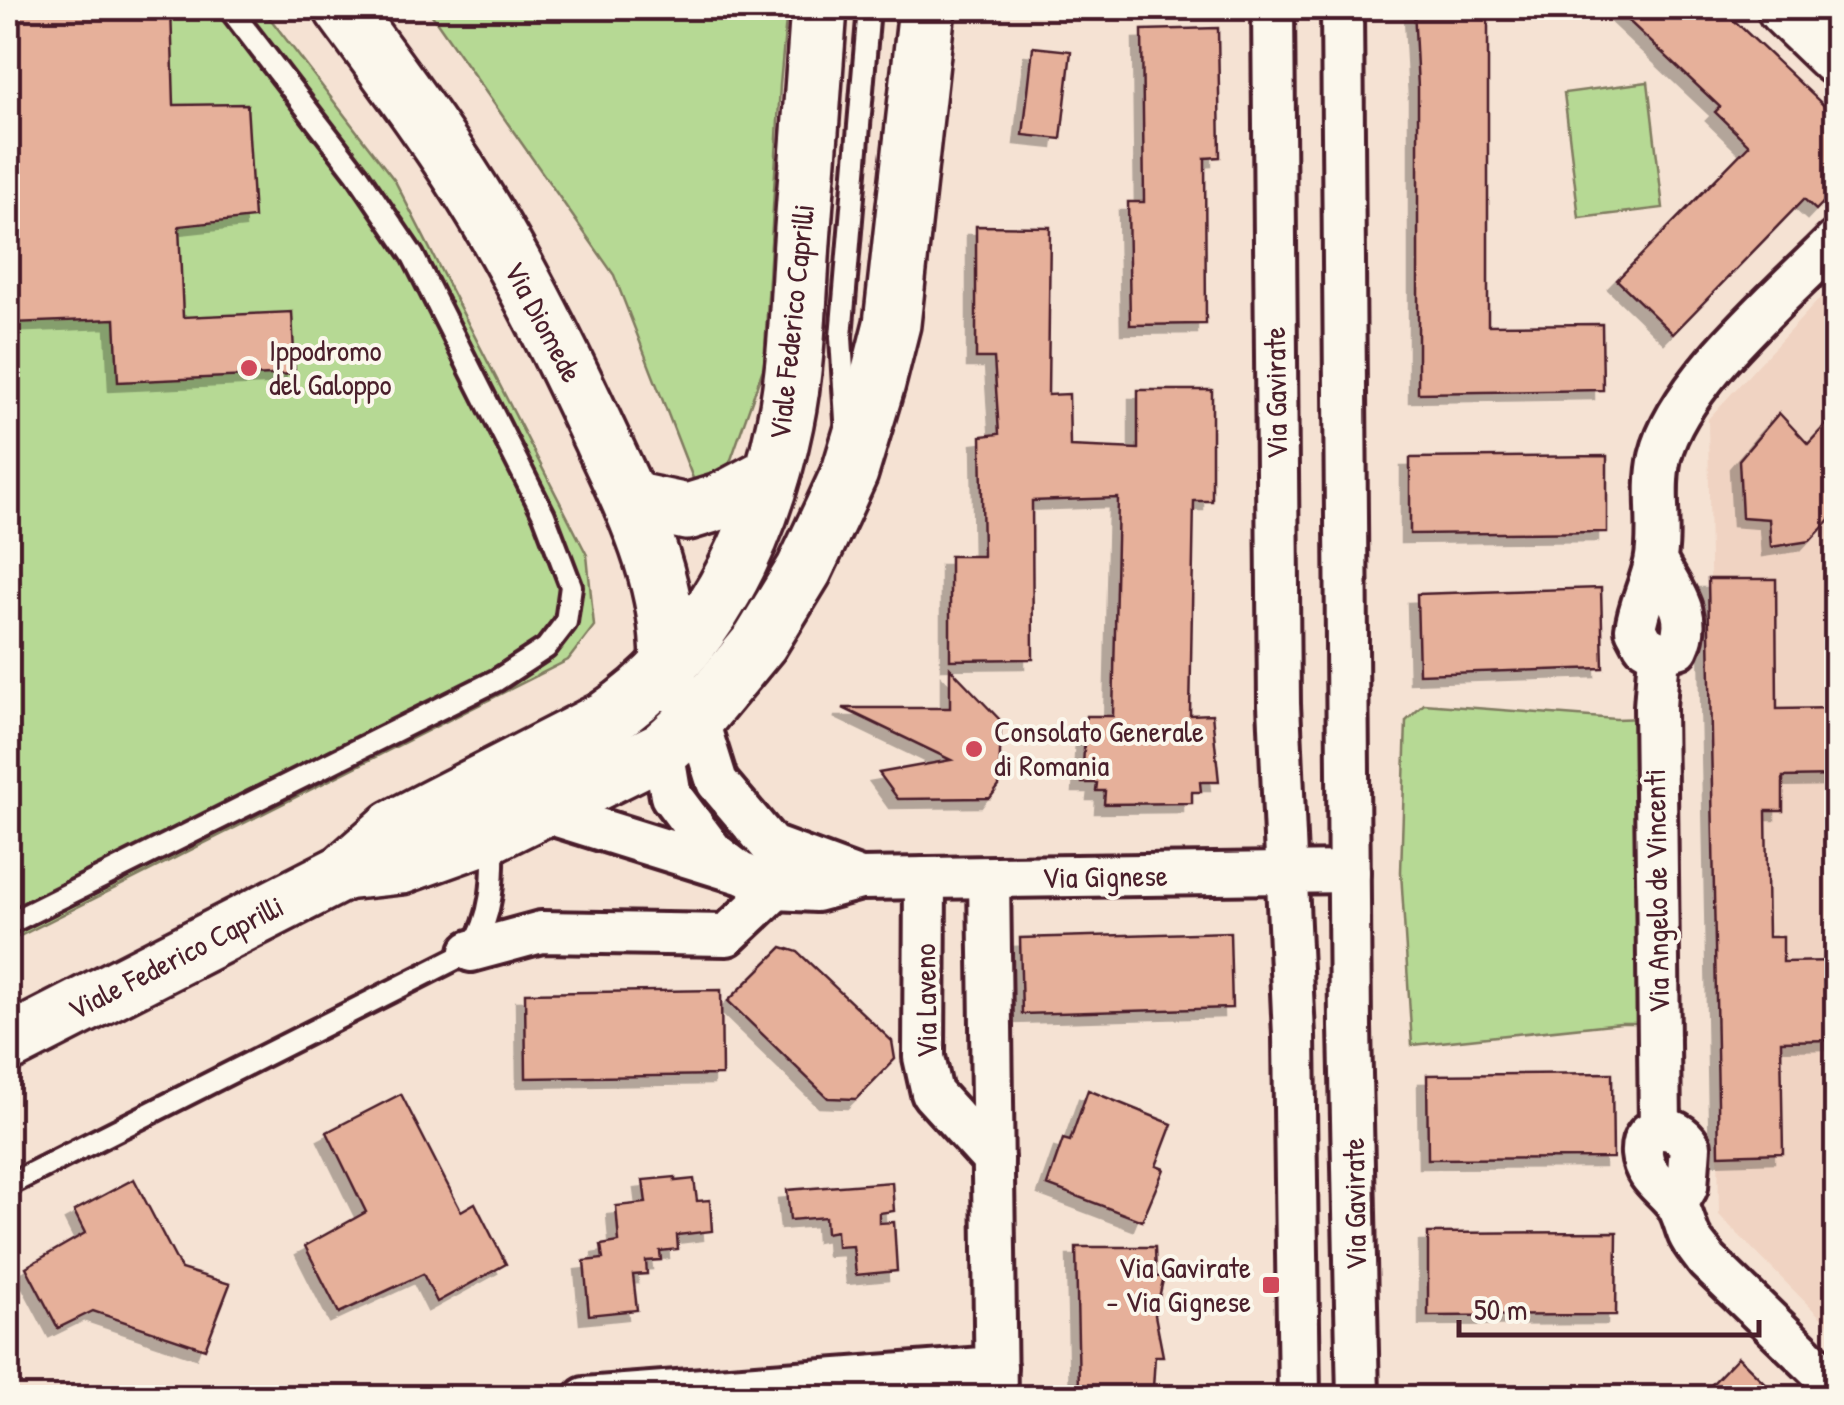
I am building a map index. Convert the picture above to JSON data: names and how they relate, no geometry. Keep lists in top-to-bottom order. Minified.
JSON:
{"streets":{"street":["Via Diomede","Viale Federico Caprilli","Via Gavirate","Via Gignese","Via Angelo de Vincenti","Via Laveno"]},"crossings":[["Via Diomede","Viale Federico Caprilli"],["Viale Federico Caprilli","Via Gignese"],["Via Gavirate","Via Gignese"],["Via Gignese","Via Laveno"]],"places":{"other":["Ippodromo del Galoppo","Consolato Generale di Romania"],"transit":["Via Gavirate - Via Gignese"]},"scale_bar":"50 m"}
